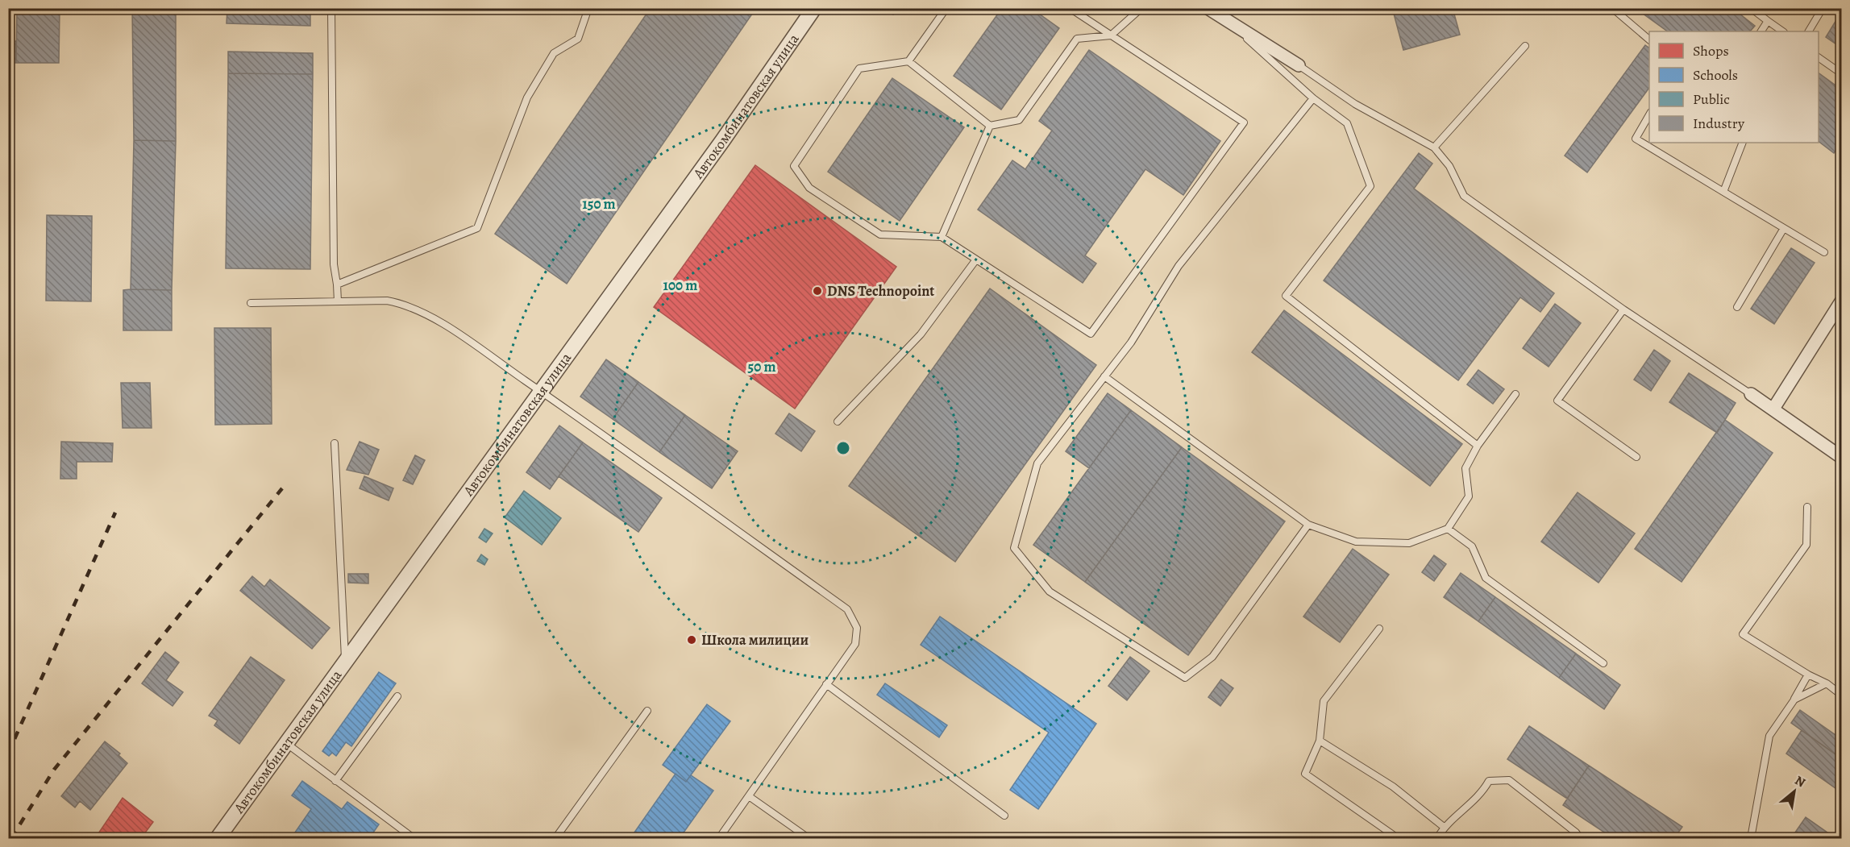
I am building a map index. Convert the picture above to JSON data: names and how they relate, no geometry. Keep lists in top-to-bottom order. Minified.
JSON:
{"streets":{"street":["Автокомбинатовская улица"]},"places":["DNS Technopoint","Школа милиции"],"legend":["Shops","Schools","Public","Industry"],"north":"top right","rings":["150 m","100 m","50 m"]}
